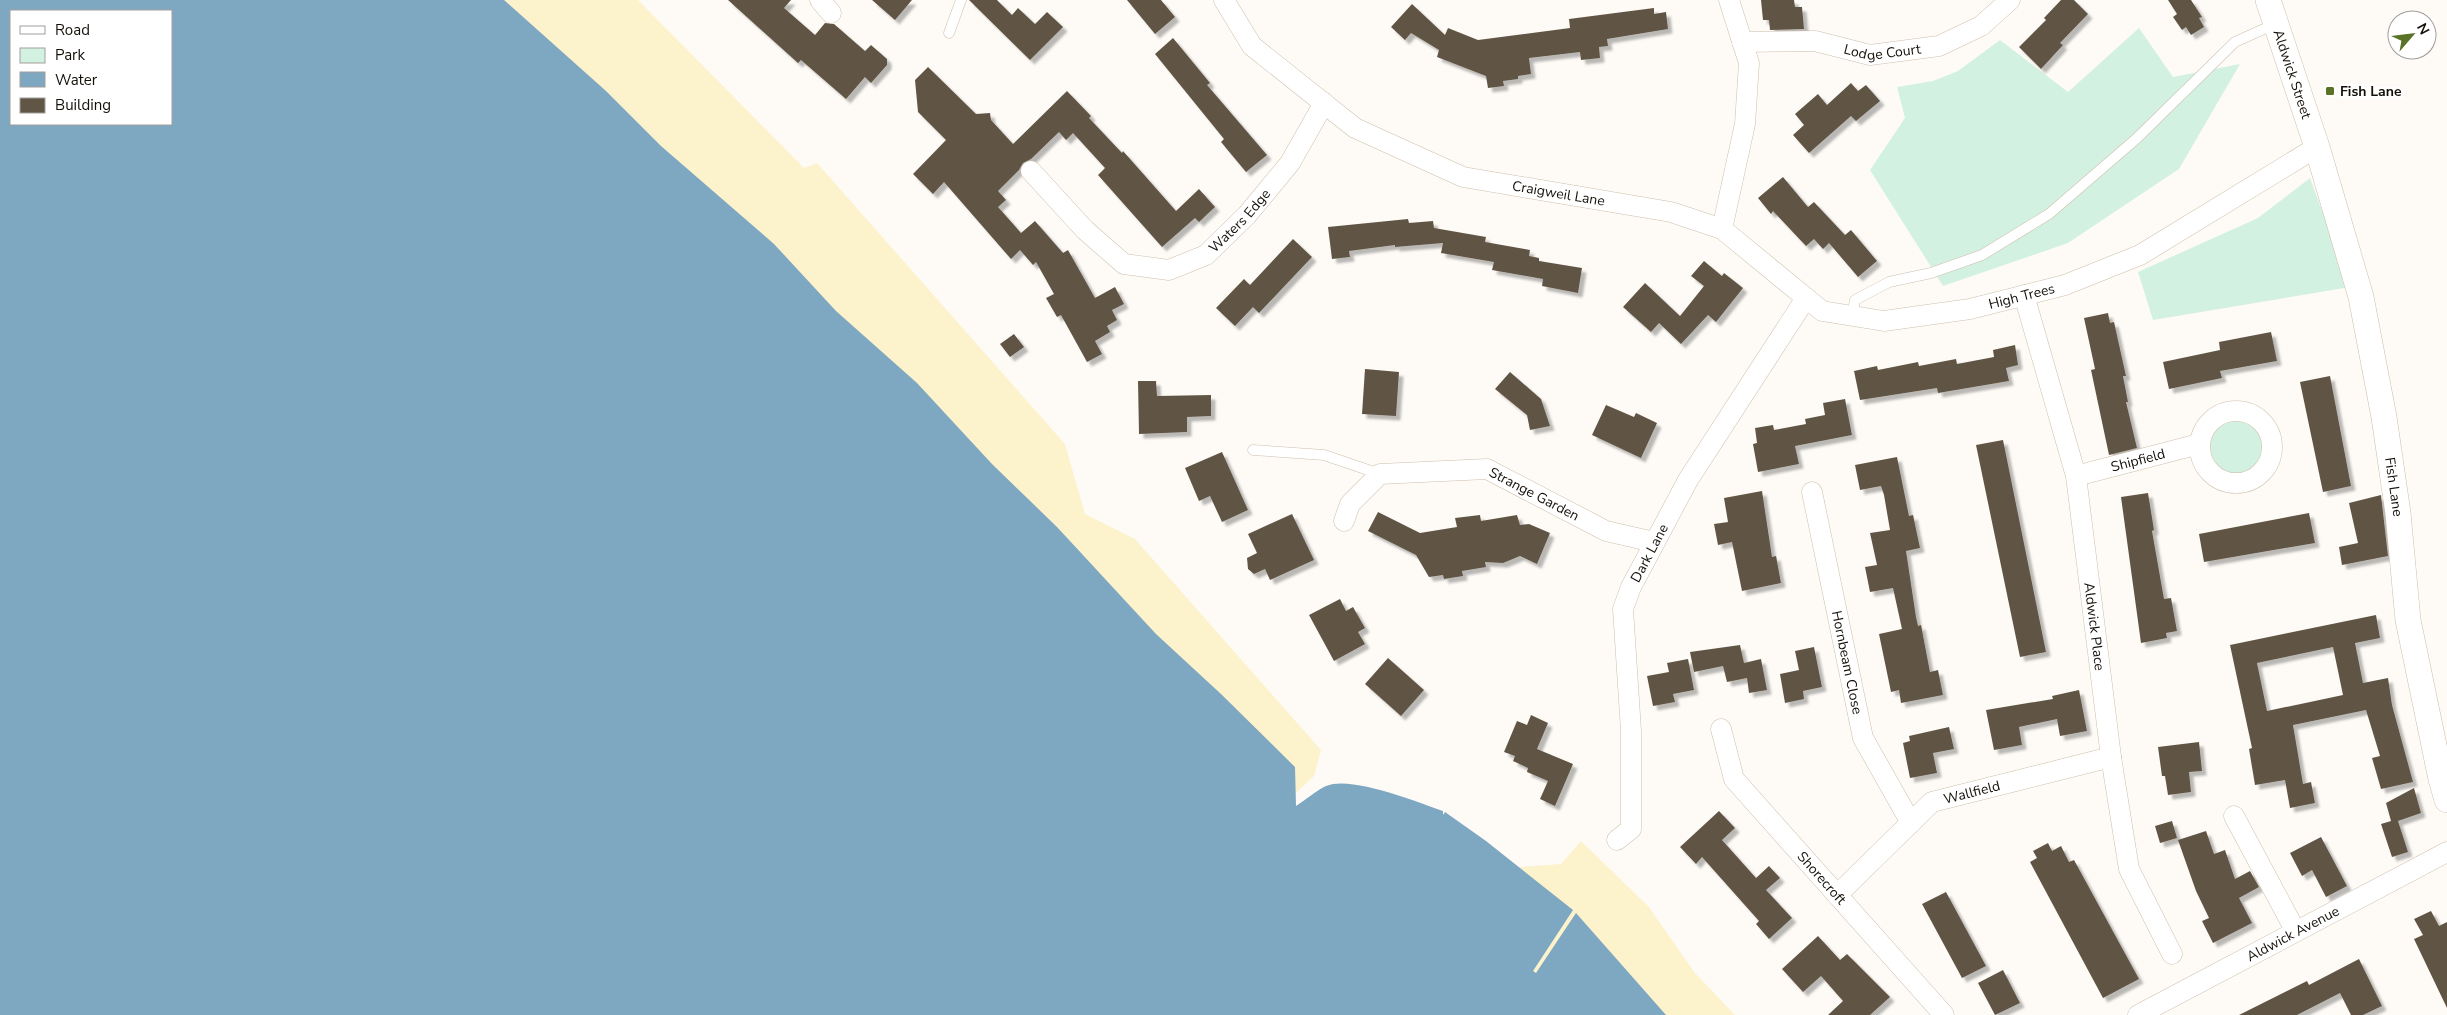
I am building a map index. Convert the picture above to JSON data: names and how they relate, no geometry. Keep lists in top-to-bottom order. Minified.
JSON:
{"streets":{"street":["Lodge Court","Aldwick Street","Craigweil Lane","Waters Edge","High Trees","Shipfield","Fish Lane","Strange Garden","Dark Lane","Aldwick Place","Hornbeam Close","Wallfield","Shorecroft","Aldwick Avenue"]},"crossings":[["Aldwick Street","High Trees"],["Aldwick Street","Fish Lane"],["Craigweil Lane","Waters Edge"],["Craigweil Lane","High Trees"],["High Trees","Fish Lane"],["High Trees","Dark Lane"],["High Trees","Aldwick Place"],["Shipfield","Aldwick Place"],["Strange Garden","Dark Lane"],["Aldwick Place","Wallfield"],["Hornbeam Close","Wallfield"],["Wallfield","Shorecroft"]],"places":{"transit":["Fish Lane"]},"legend":["Road","Park","Water","Building"],"north":"top right"}
